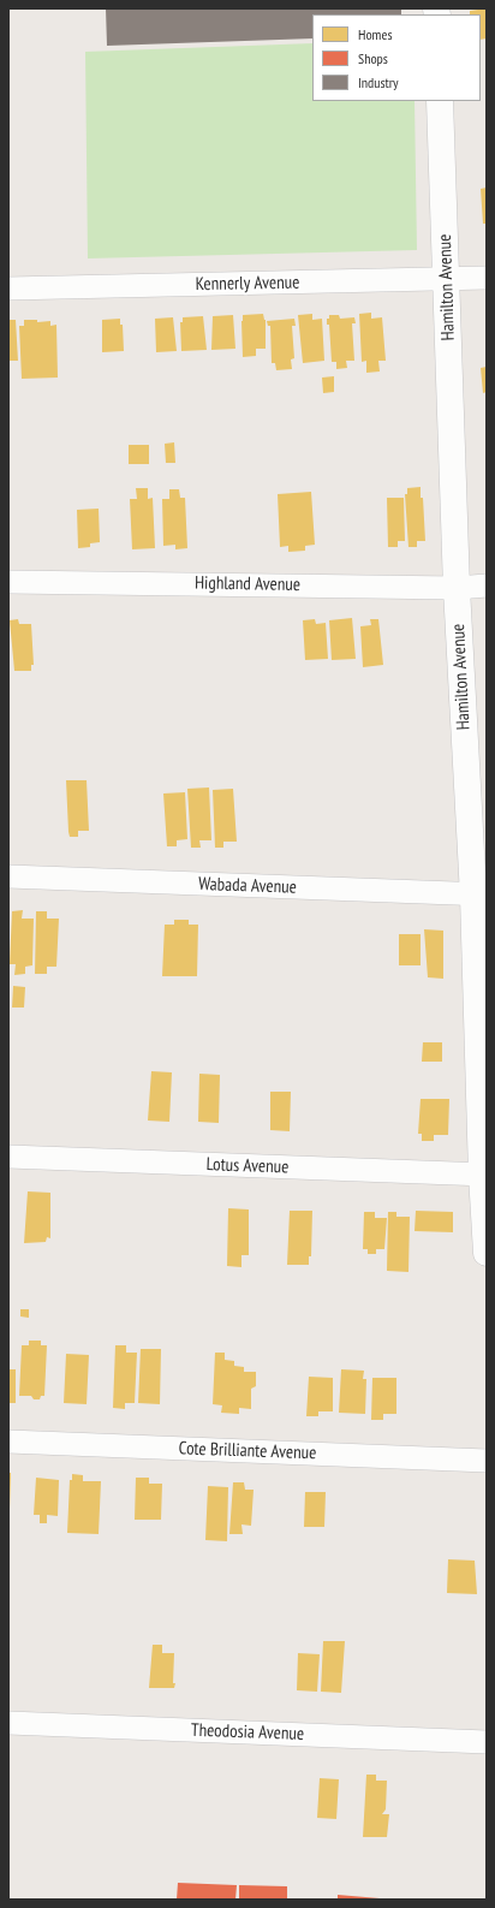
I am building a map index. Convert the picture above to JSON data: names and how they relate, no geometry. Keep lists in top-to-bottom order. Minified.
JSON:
{"streets":{"street":["Kennerly Avenue","Hamilton Avenue","Highland Avenue","Wabada Avenue","Lotus Avenue","Cote Brilliante Avenue","Theodosia Avenue"]},"crossings":[["Kennerly Avenue","Hamilton Avenue"],["Hamilton Avenue","Highland Avenue"],["Hamilton Avenue","Wabada Avenue"],["Hamilton Avenue","Lotus Avenue"]],"legend":["Homes","Shops","Industry"]}
